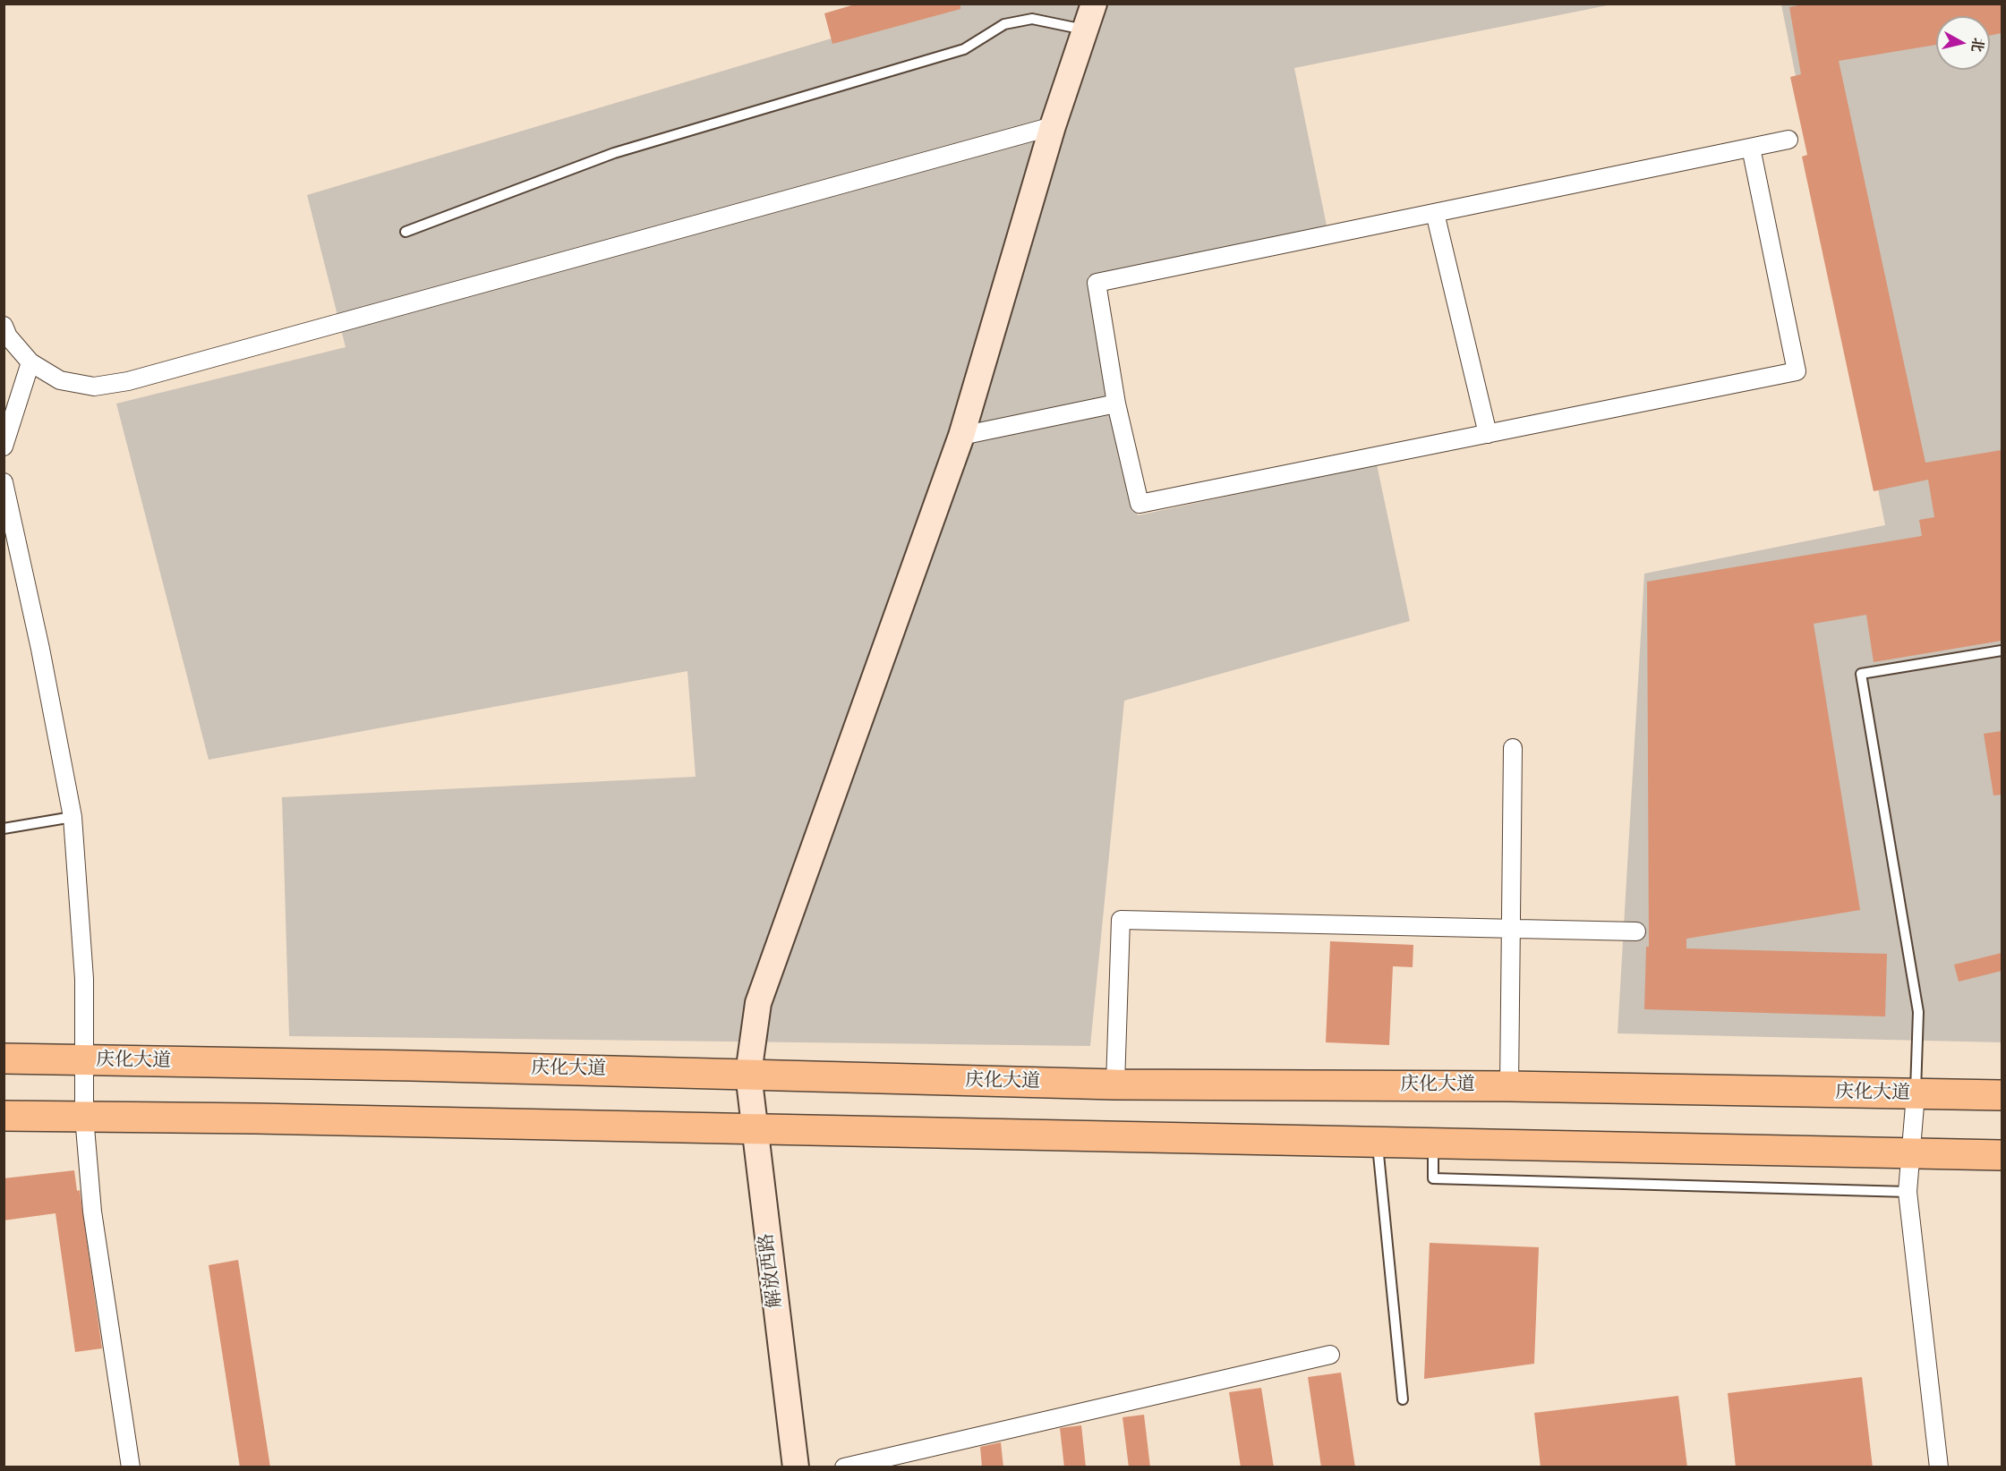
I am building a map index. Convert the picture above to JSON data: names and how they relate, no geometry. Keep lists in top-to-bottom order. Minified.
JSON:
{"streets":{"highway":["庆化大道"],"street":["解放西路"]},"crossings":[["庆化大道","解放西路"]],"north":"right"}
